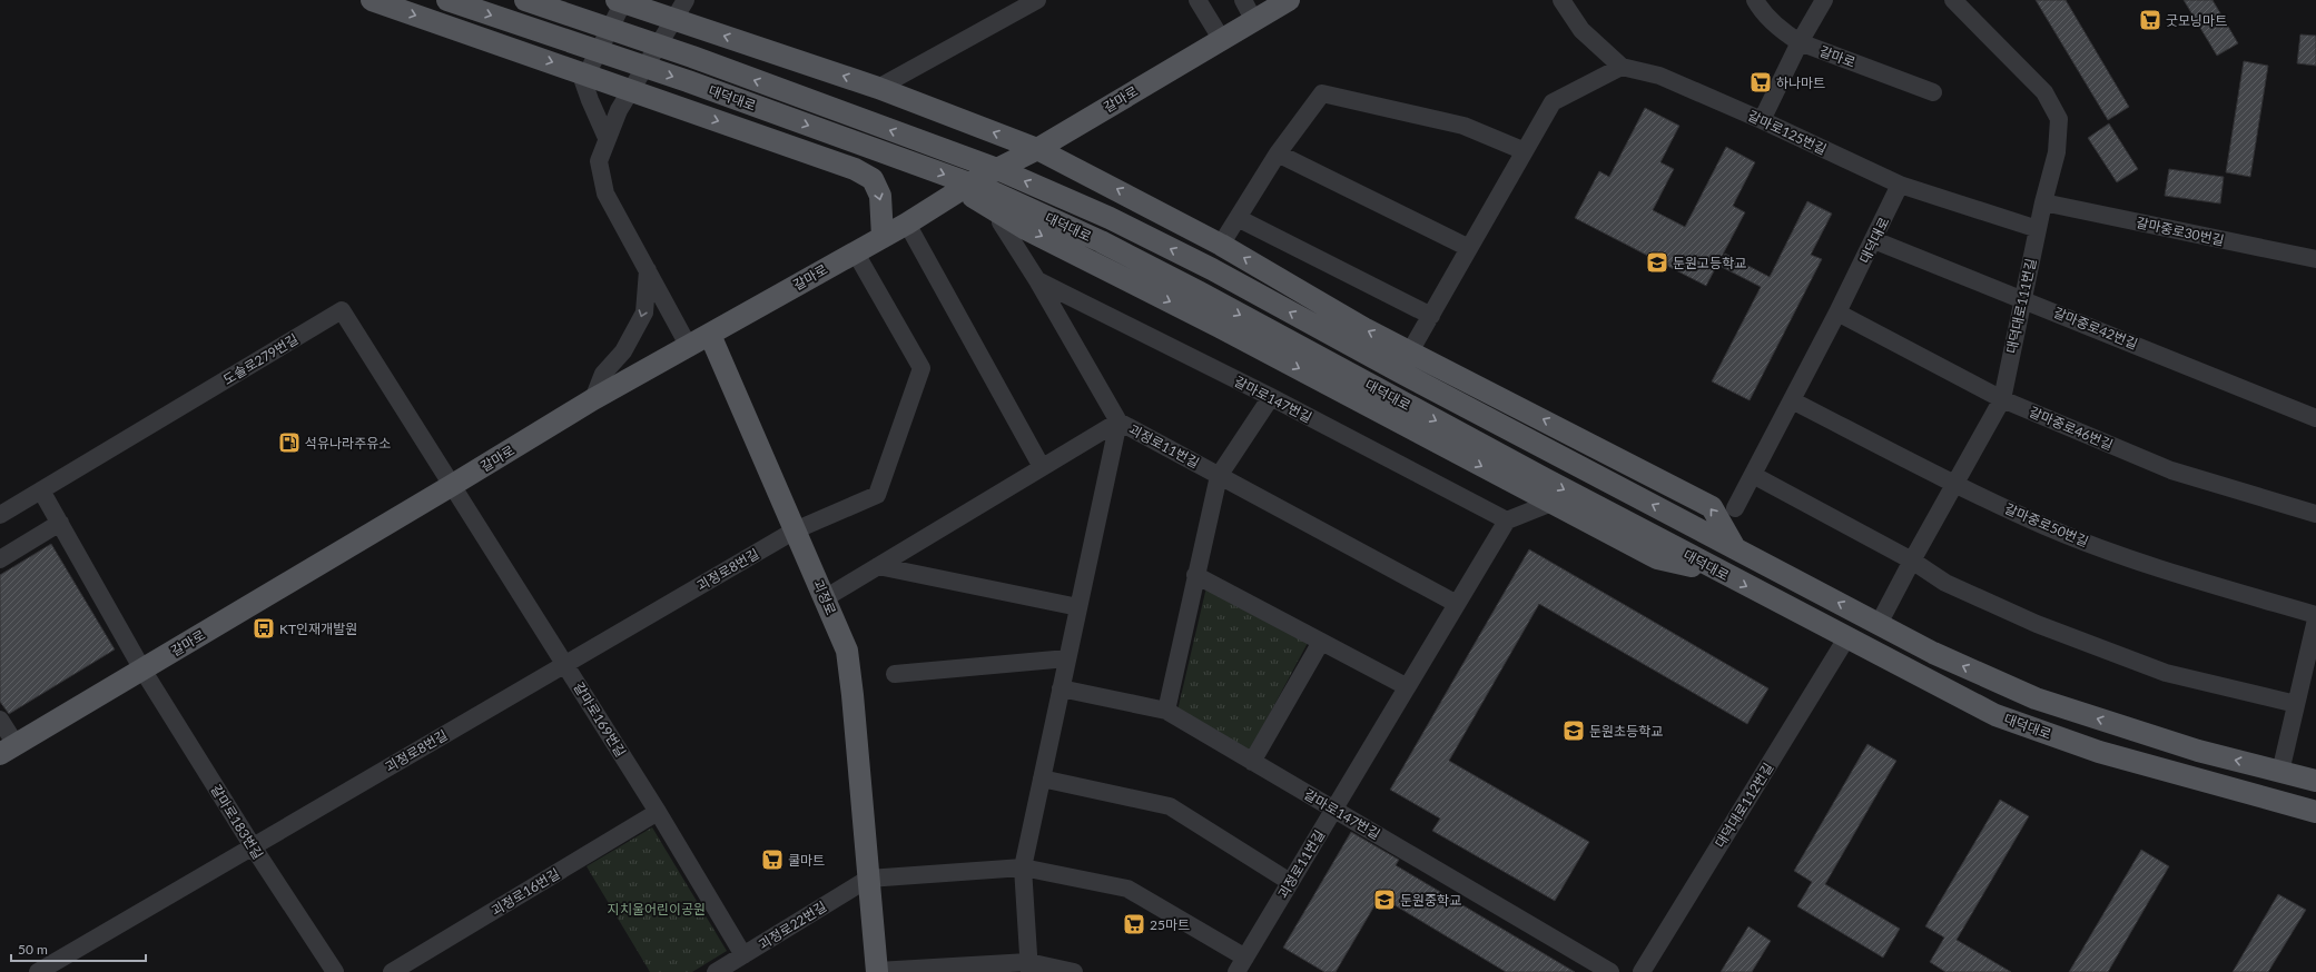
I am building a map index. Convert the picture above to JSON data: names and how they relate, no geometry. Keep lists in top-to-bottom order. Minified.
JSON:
{"streets":{"main road":["갈마로","대덕대로","괴정로"],"street":["갈마로125번길","갈마중로30번길","대덕대로111번길","갈마중로42번길","도솔로279번길","갈마로147번길","갈마중로46번길","괴정로11번길","갈마중로50번길","괴정로8번길","갈마로169번길","대덕대로112번길","갈마로183번길","괴정로16번길","괴정로22번길"]},"crossings":[["갈마로","도솔로279번길"],["갈마로","괴정로"],["갈마로","갈마로169번길"],["갈마로","갈마로183번길"],["대덕대로","갈마로125번길"],["대덕대로","대덕대로111번길"],["대덕대로","갈마중로42번길"],["대덕대로","갈마중로46번길"],["대덕대로","갈마중로50번길"],["대덕대로","대덕대로112번길"],["갈마로125번길","대덕대로111번길"],["갈마중로30번길","대덕대로111번길"],["대덕대로111번길","갈마중로42번길"],["대덕대로111번길","갈마중로46번길"],["대덕대로111번길","갈마중로50번길"],["도솔로279번길","갈마로169번길"],["갈마로147번길","괴정로11번길"],["괴정로11번길","괴정로"],["괴정로8번길","괴정로"],["괴정로8번길","갈마로169번길"],["괴정로8번길","갈마로183번길"],["괴정로","괴정로22번길"],["갈마로169번길","괴정로16번길"],["갈마로169번길","괴정로22번길"]],"parks":["지치울어린이공원"],"places":{"supermarket":["굿모닝마트","하나마트","쿨마트","25마트"],"school or university":["둔원고등학교","둔원초등학교","둔원중학교"],"fuel station":["석유나라주유소"],"bus stop":["KT인재개발원"]},"scale_bar":"50 m"}
